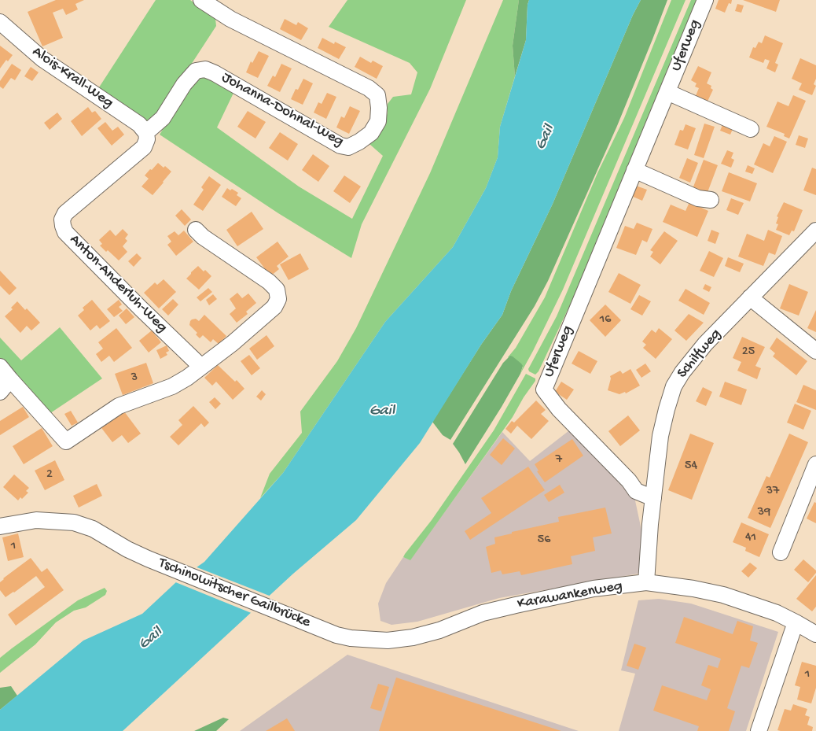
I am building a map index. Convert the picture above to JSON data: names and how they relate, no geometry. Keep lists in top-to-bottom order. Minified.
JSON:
{"streets":{"street":["Uferweg","Alois-Krall-Weg","Johanna-Dohnal-Weg","Anton-Anderluh-Weg","Schilfweg","Tschinowitscher Gailbrücke","Karawankenweg"]},"crossings":[["Uferweg","Schilfweg"],["Alois-Krall-Weg","Johanna-Dohnal-Weg"],["Alois-Krall-Weg","Anton-Anderluh-Weg"],["Johanna-Dohnal-Weg","Anton-Anderluh-Weg"],["Schilfweg","Karawankenweg"],["Tschinowitscher Gailbrücke","Karawankenweg"]],"water":["Gail"],"house_numbers":["16","25","3","7","54","2","37","39","41","56","1","1"]}
